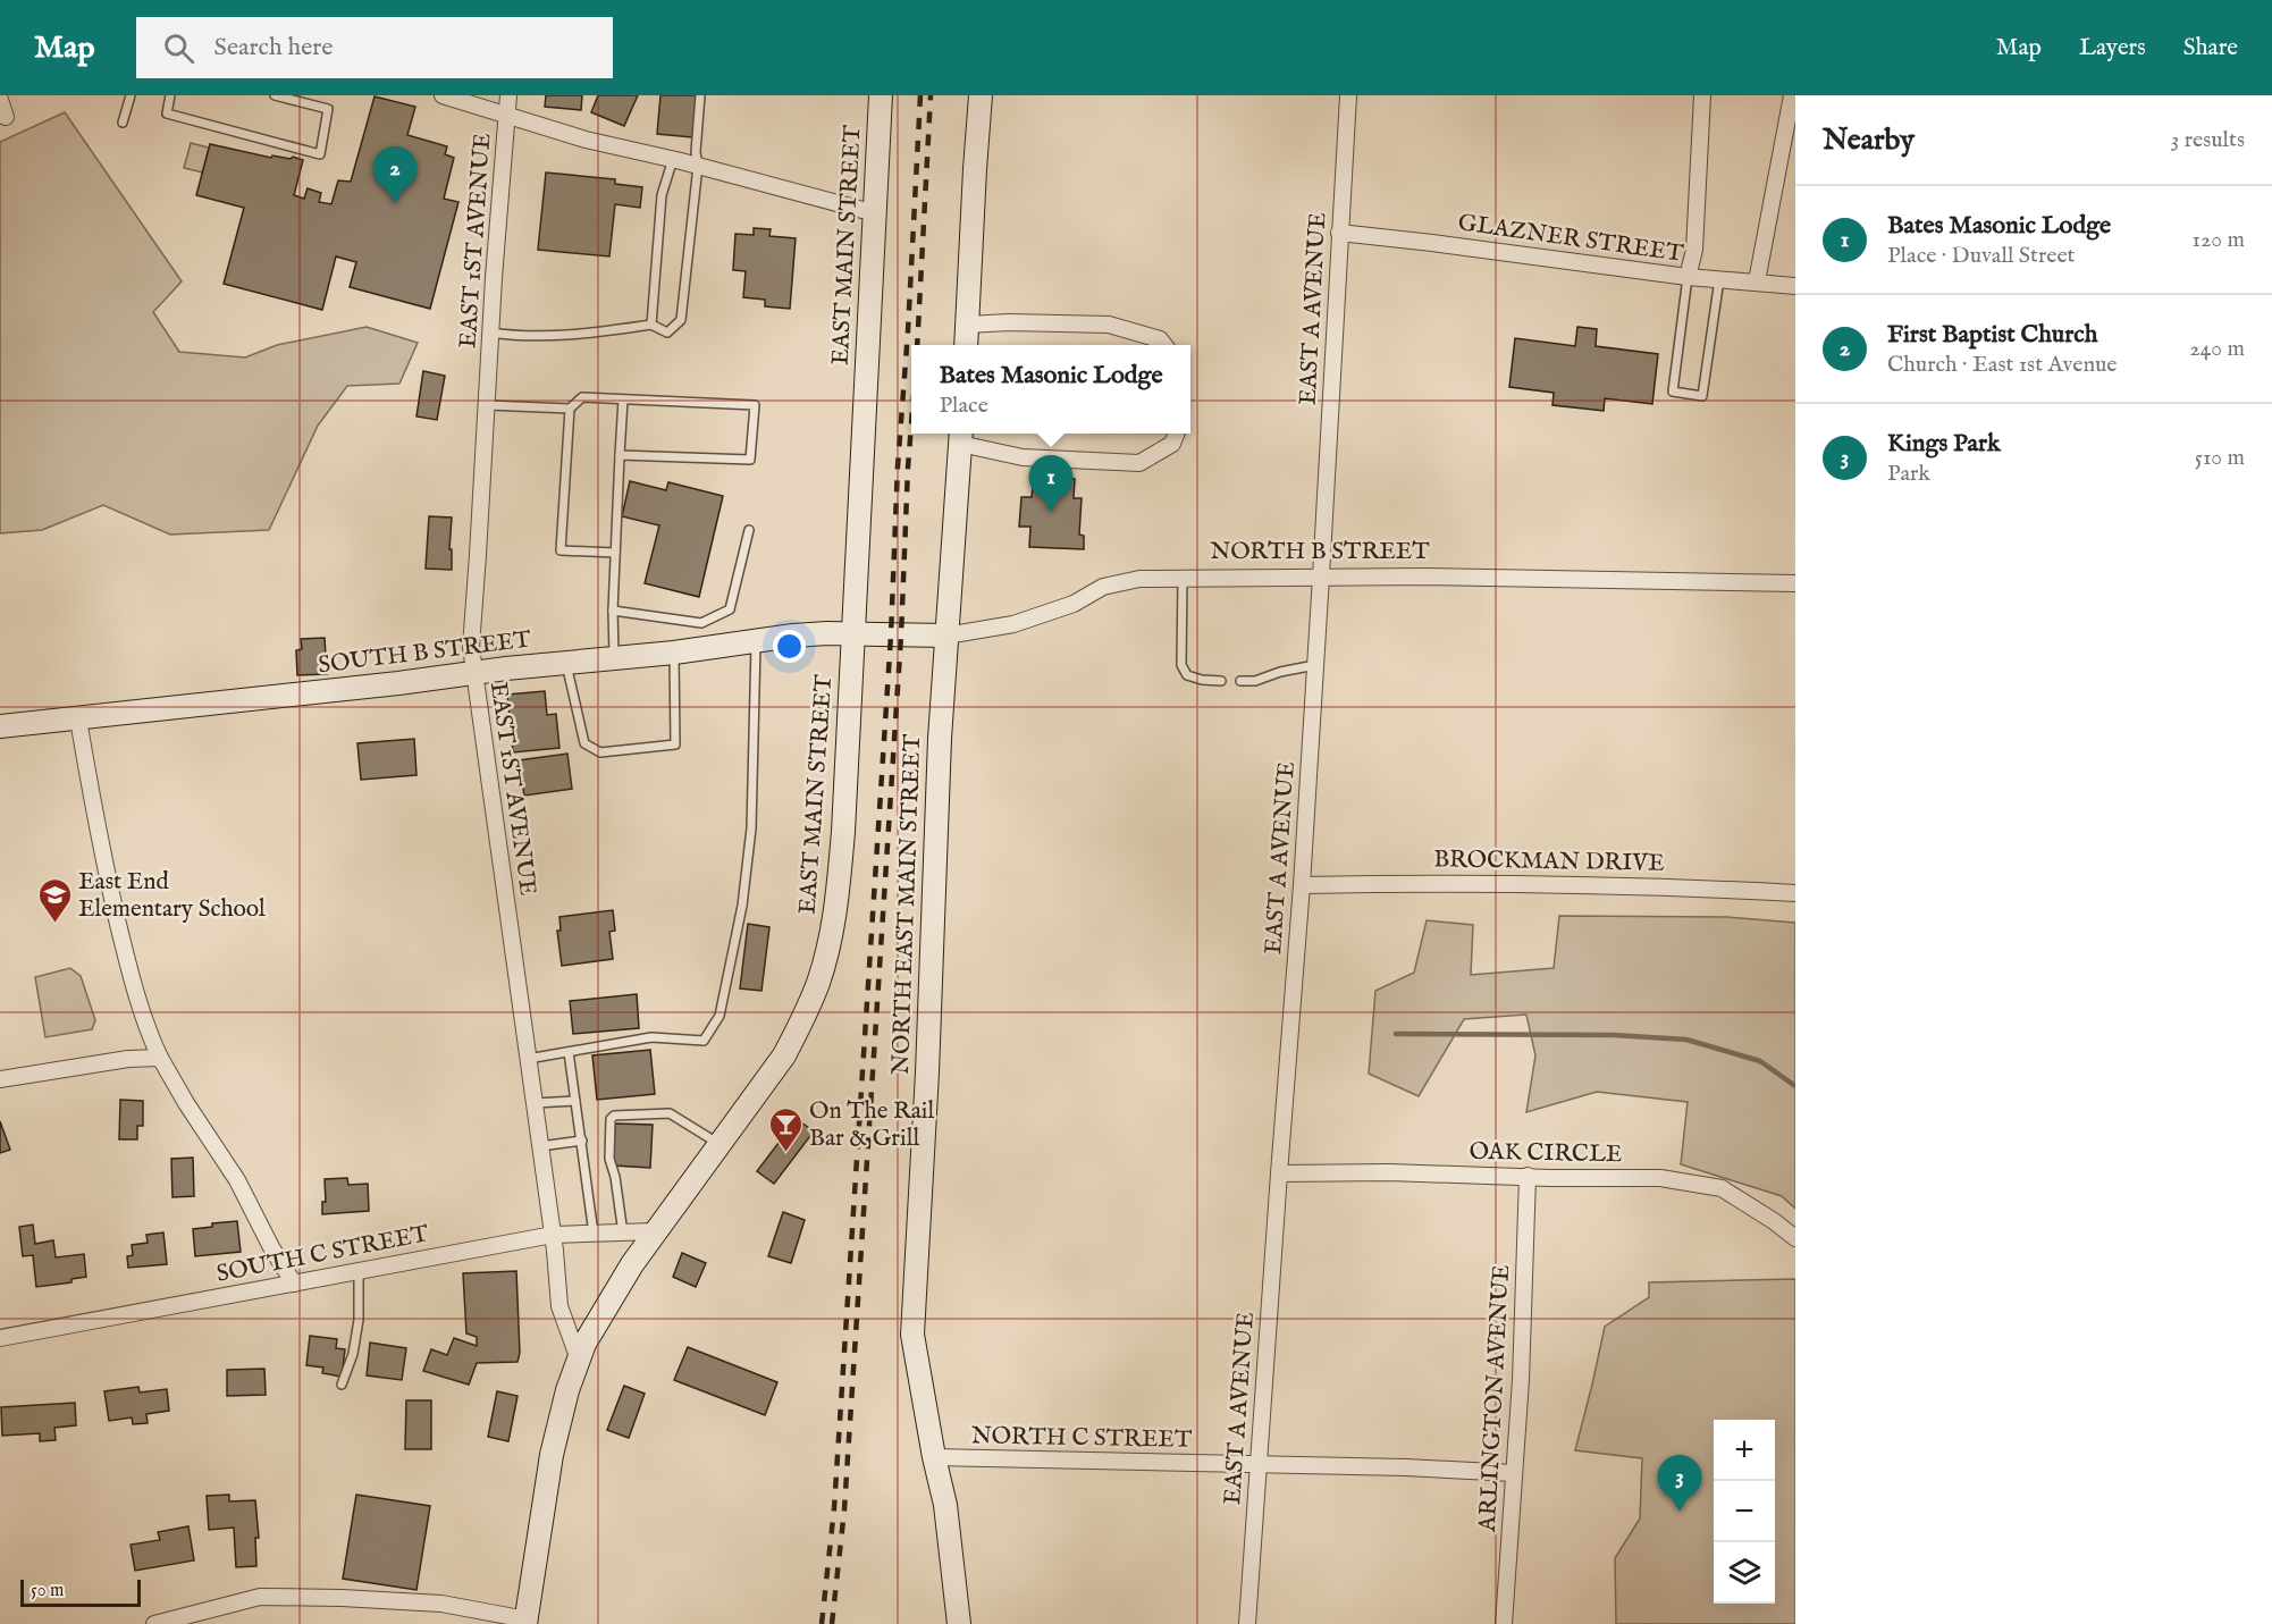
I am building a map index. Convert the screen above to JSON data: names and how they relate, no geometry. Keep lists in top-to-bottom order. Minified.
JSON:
{"streets":{"street":["GLAZNER STREET","EAST 1ST AVENUE","EAST MAIN STREET","EAST A AVENUE","NORTH B STREET","SOUTH B STREET","BROCKMAN DRIVE","NORTH EAST MAIN STREET","OAK CIRCLE","SOUTH C STREET","ARLINGTON AVENUE","NORTH C STREET"]},"crossings":[["GLAZNER STREET","EAST A AVENUE"],["EAST 1ST AVENUE","EAST MAIN STREET"],["EAST 1ST AVENUE","SOUTH B STREET"],["EAST 1ST AVENUE","SOUTH C STREET"],["EAST MAIN STREET","NORTH B STREET"],["EAST MAIN STREET","SOUTH B STREET"],["EAST MAIN STREET","SOUTH C STREET"],["EAST A AVENUE","NORTH B STREET"],["EAST A AVENUE","BROCKMAN DRIVE"],["EAST A AVENUE","OAK CIRCLE"],["EAST A AVENUE","NORTH C STREET"],["NORTH B STREET","SOUTH B STREET"],["NORTH B STREET","NORTH EAST MAIN STREET"],["NORTH EAST MAIN STREET","NORTH C STREET"],["OAK CIRCLE","ARLINGTON AVENUE"],["ARLINGTON AVENUE","NORTH C STREET"]],"places":{"school or university":["East End Elementary School"],"bar":["On The Rail Bar & Grill"]},"scale_bar":"50 m","page":{"header":"Map","search":"Search here","nav":["Map","Layers","Share"],"heading":["Nearby","3 results"],"pins":["2","1","3"],"list":[{"mark":"1","name":"Bates Masonic Lodge","note":"Place · Duvall Street","value":"120 m"},{"mark":"2","name":"First Baptist Church","note":"Church · East 1st Avenue","value":"240 m"},{"mark":"3","name":"Kings Park","note":"Park","value":"510 m"}],"popup":["Bates Masonic Lodge","Place"],"map_buttons":["+","−"],"scale":"50 m"}}
